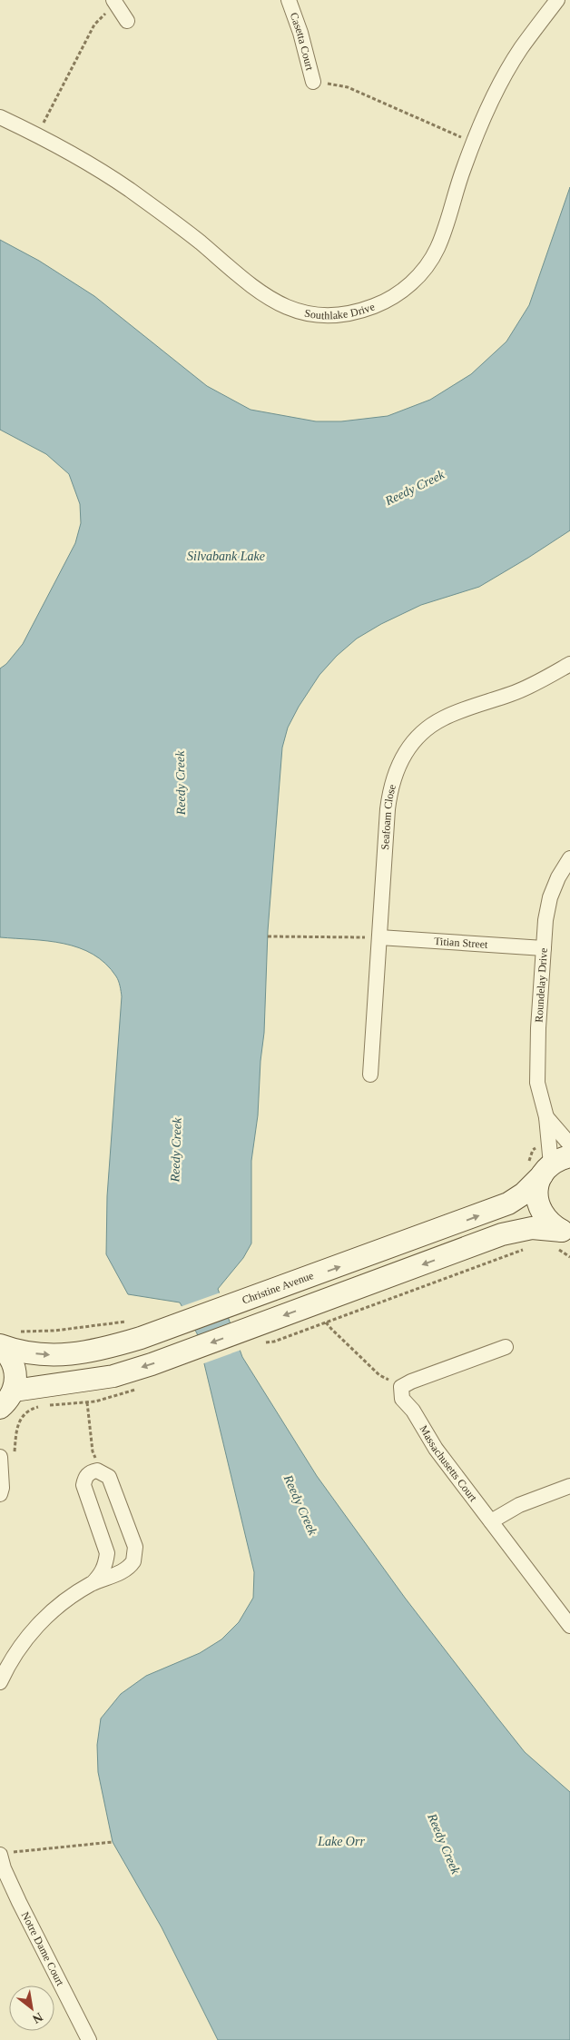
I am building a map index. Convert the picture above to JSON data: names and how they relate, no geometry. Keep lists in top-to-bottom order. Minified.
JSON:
{"streets":{"main road":["Christine Avenue"],"street":["Casetta Court","Southlake Drive","Seafoam Close","Titian Street","Roundelay Drive","Massachusetts Court","Notre Dame Court"]},"crossings":[["Seafoam Close","Titian Street"],["Titian Street","Roundelay Drive"],["Roundelay Drive","Christine Avenue"]],"water":["Reedy Creek","Silvabank Lake","Lake Orr"],"north":"bottom right"}
